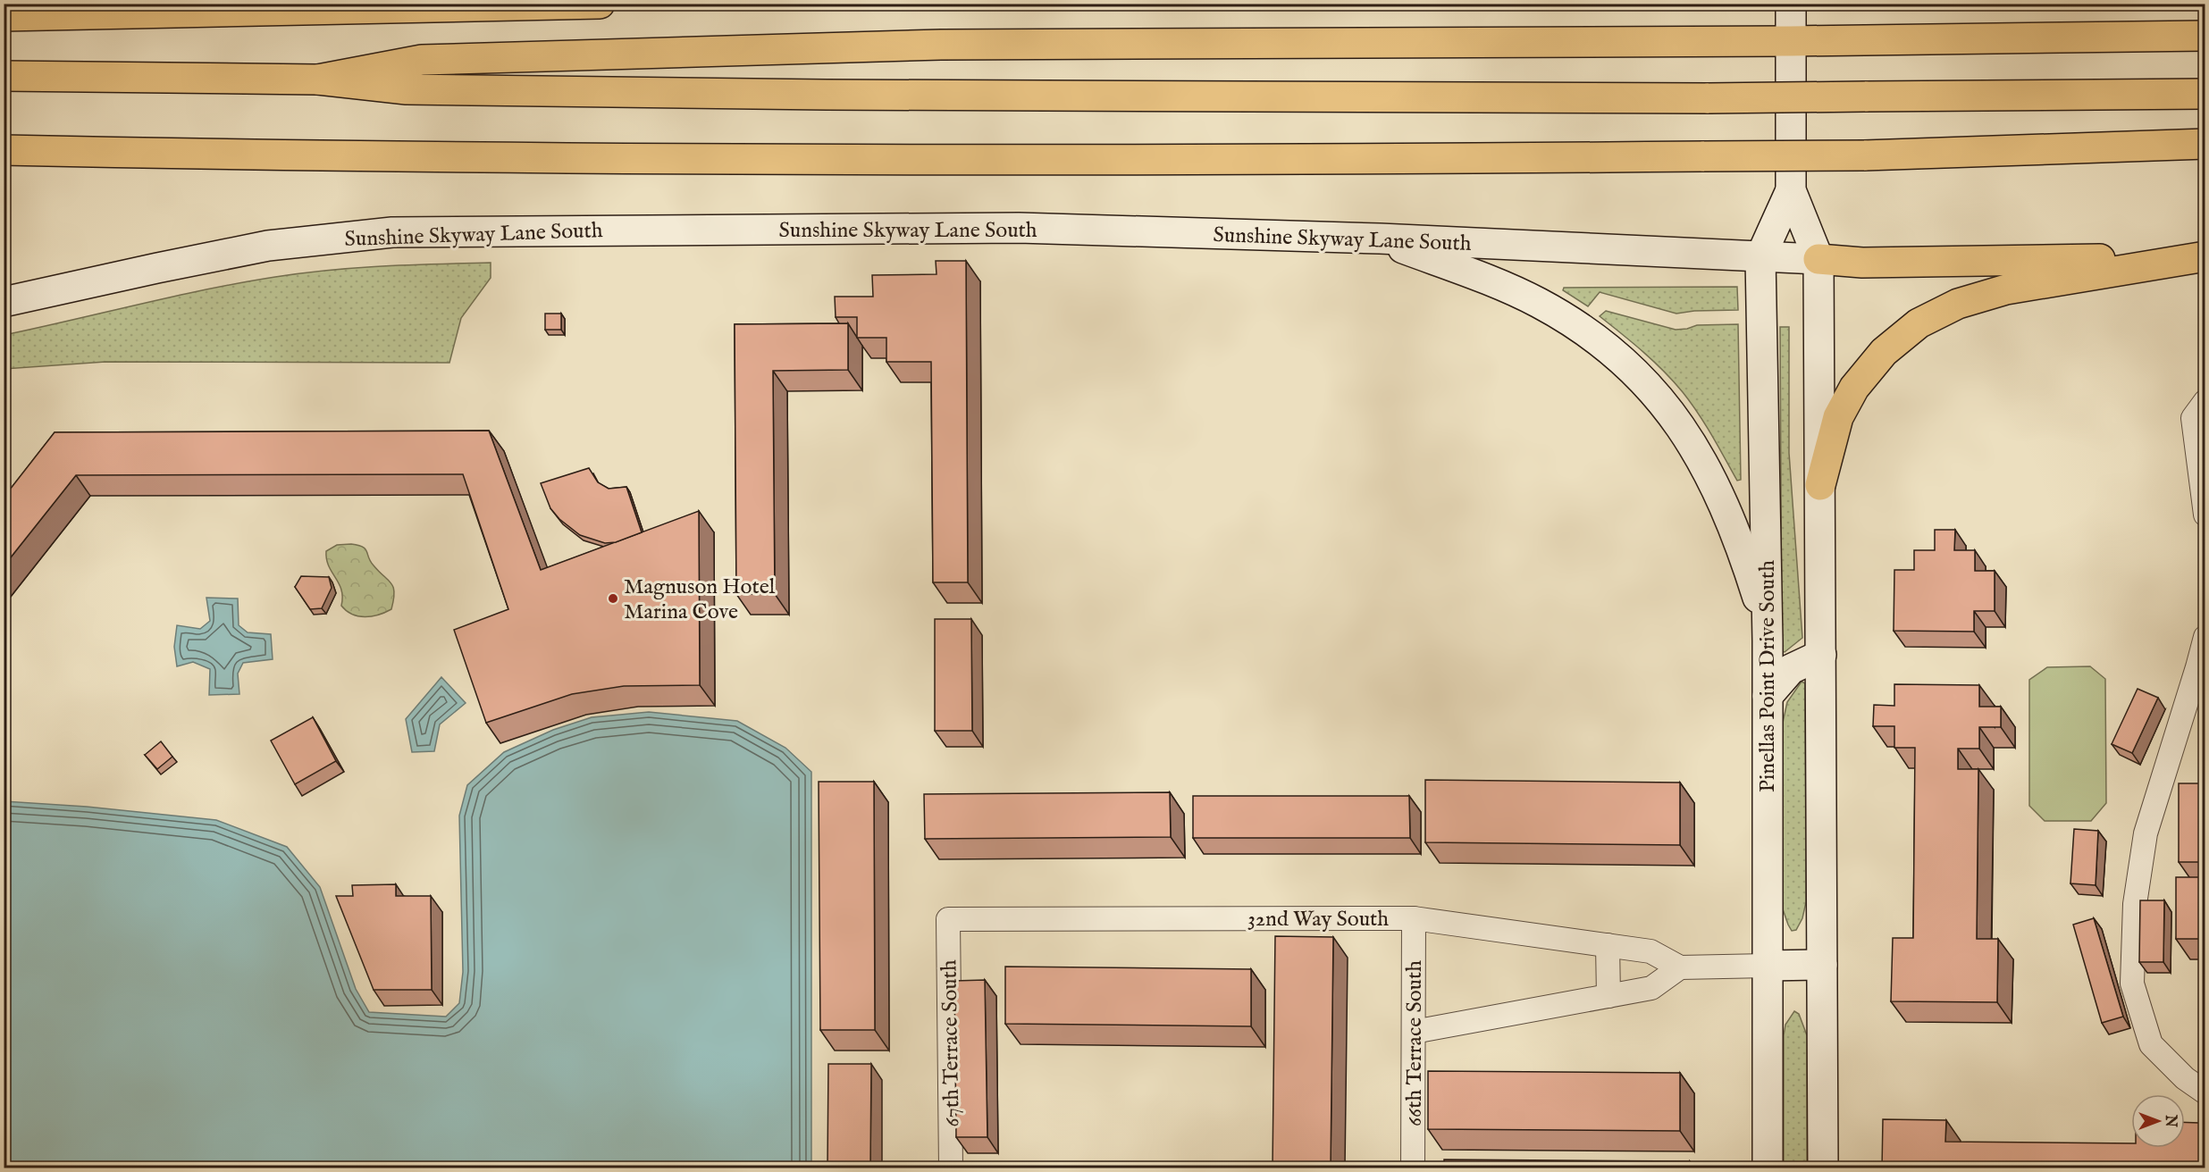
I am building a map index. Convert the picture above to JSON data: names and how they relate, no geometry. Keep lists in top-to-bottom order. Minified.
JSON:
{"streets":{"street":["Sunshine Skyway Lane South","Pinellas Point Drive South","32nd Way South","67th Terrace South","66th Terrace South"]},"crossings":[["Sunshine Skyway Lane South","Pinellas Point Drive South"],["Pinellas Point Drive South","32nd Way South"],["32nd Way South","67th Terrace South"],["32nd Way South","66th Terrace South"]],"places":["Magnuson Hotel Marina Cove"],"north":"right"}
